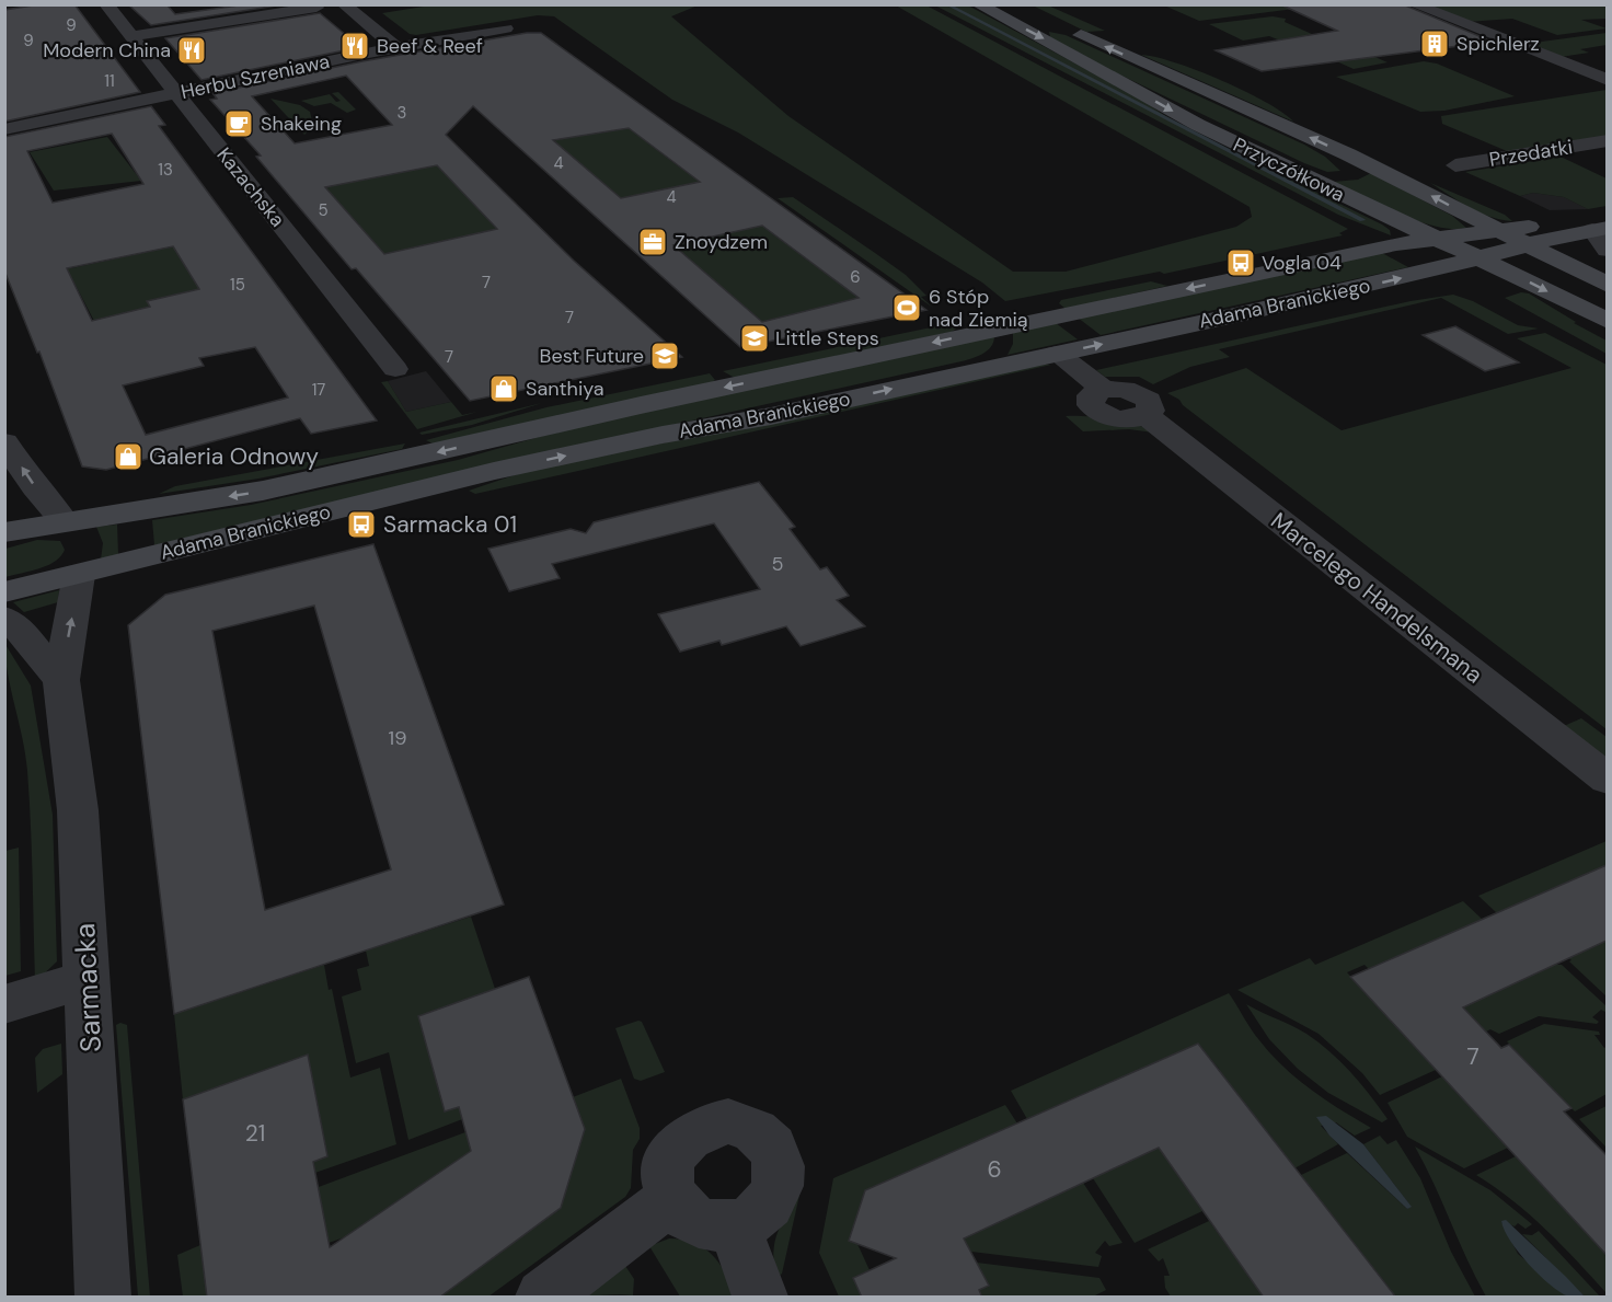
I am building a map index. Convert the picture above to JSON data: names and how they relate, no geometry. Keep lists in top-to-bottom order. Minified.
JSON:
{"streets":{"main road":["Przyczółkowa","Adama Branickiego","Sarmacka"],"street":["Herbu Szreniawa","Przedatki","Kazachska","Marcelego Handelsmana"]},"crossings":[["Herbu Szreniawa","Kazachska"],["Przyczółkowa","Adama Branickiego"],["Adama Branickiego","Marcelego Handelsmana"],["Adama Branickiego","Sarmacka"]],"places":{"building":["Spichlerz"],"restaurant":["Beef & Reef","Modern China"],"cafe":["Shakeing"],"office":["Znoydzem"],"bus stop":["Vogla 04","Sarmacka 01"],"sports":["6 Stóp nad Ziemią"],"school or university":["Little Steps","Best Future"],"shop":["Santhiya","Galeria Odnowy"]},"house_numbers":["9","9","11","3","4","13","4","5","6","7","15","7","7","17","5","19","7","21","6"]}
